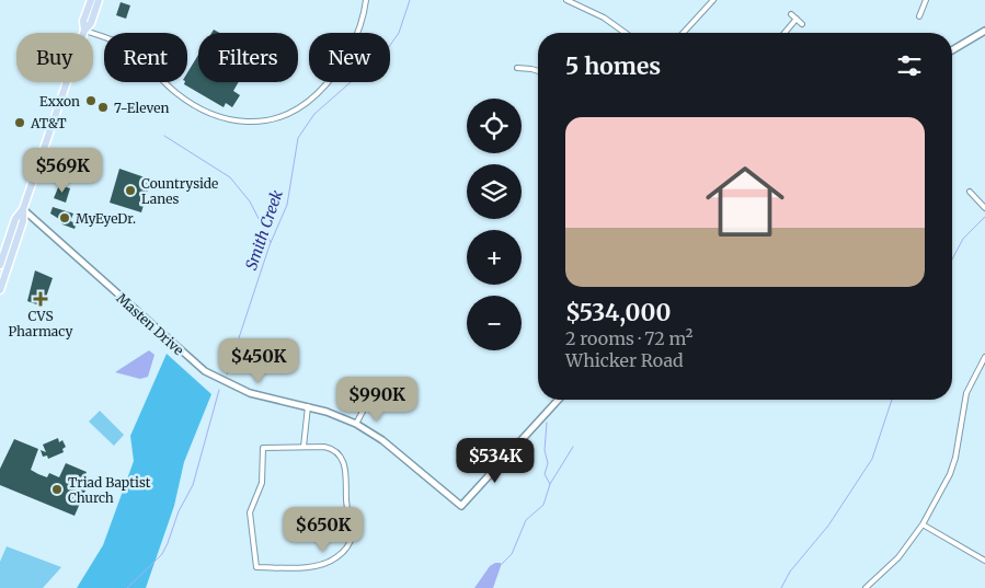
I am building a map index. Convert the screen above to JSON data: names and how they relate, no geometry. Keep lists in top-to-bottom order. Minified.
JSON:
{"streets":{"street":["Masten Drive"]},"water":["Smith Creek"],"places":{"other":["Exxon","7-Eleven","AT&T","Countryside Lanes","MyEyeDr.","Triad Baptist Church"],"health":["CVS Pharmacy"]},"page":{"chip":["Buy","Rent","Filters","New"],"heading":"5 homes","map_buttons":["+","−"],"list":[{"name":"$534,000","note":"2 rooms · 72 m² · Whicker Road"}],"price":["$569K","$450K","$990K","$534K","$650K"]}}
